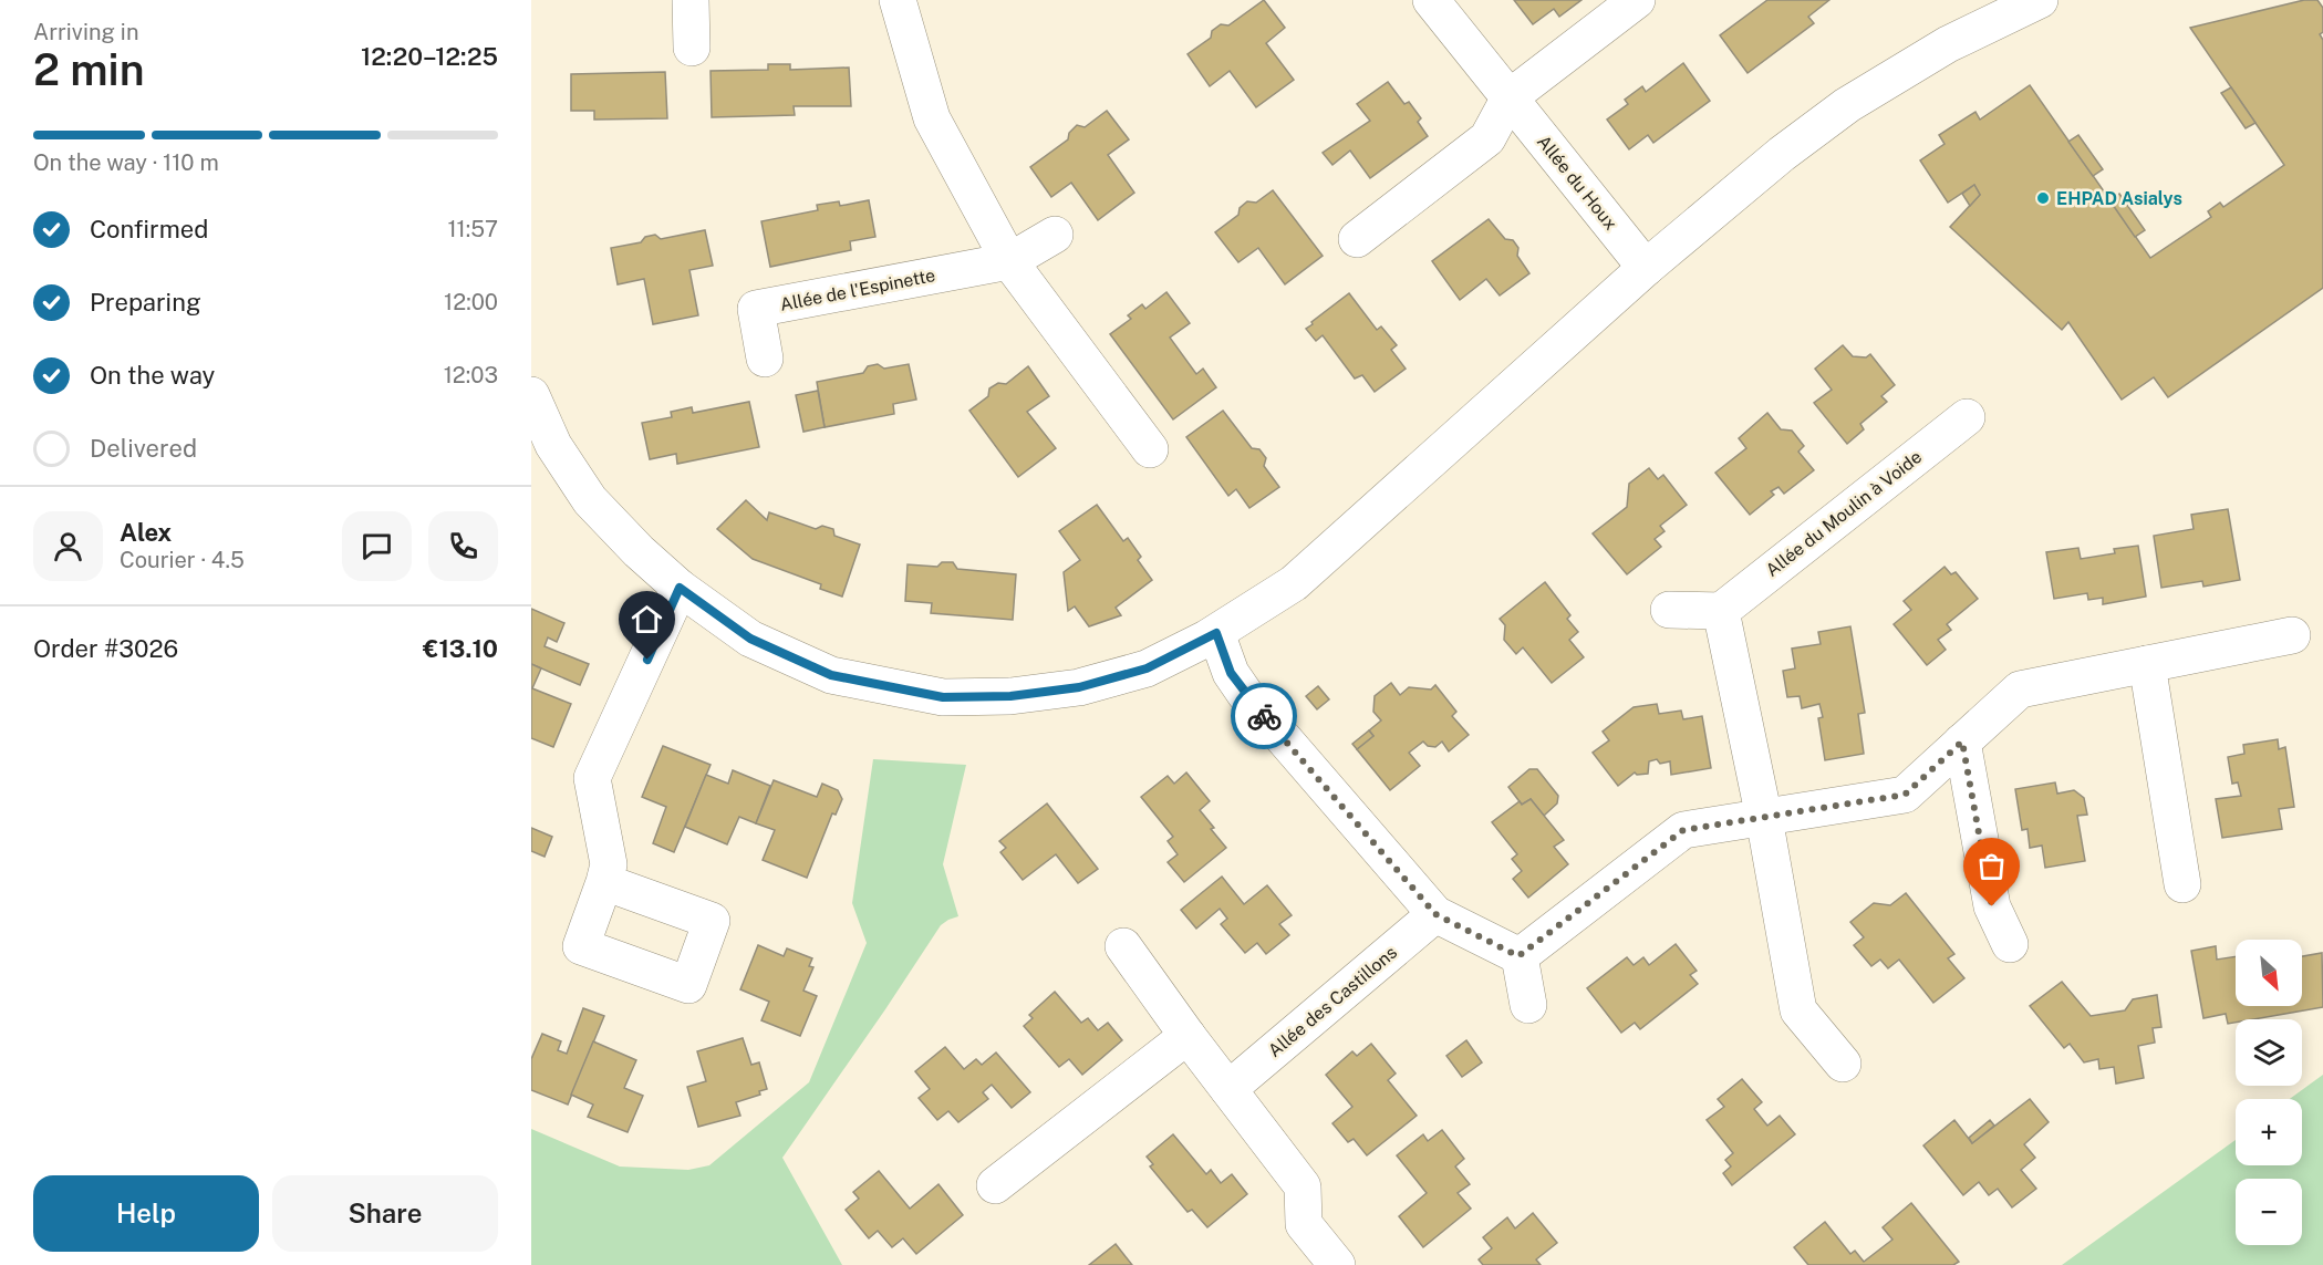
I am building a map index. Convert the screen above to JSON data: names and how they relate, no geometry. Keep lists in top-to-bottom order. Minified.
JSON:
{"streets":{"street":["Allée du Houx","Allée de l'Espinette","Allée du Moulin à Voide","Allée des Castillons"]},"places":["EHPAD Asialys"],"north":"bottom right","page":{"heading":["2 min","Arriving in","12:20–12:25"],"panel":["Alex","Courier · 4.5","Order #3026","€13.10"],"bar":"On the way · 110 m","list":[["Confirmed","11:57"],["Preparing","12:00"],["On the way","12:03"],"Delivered"],"map_buttons":["+","−"],"buttons":["Help","Share"]}}
